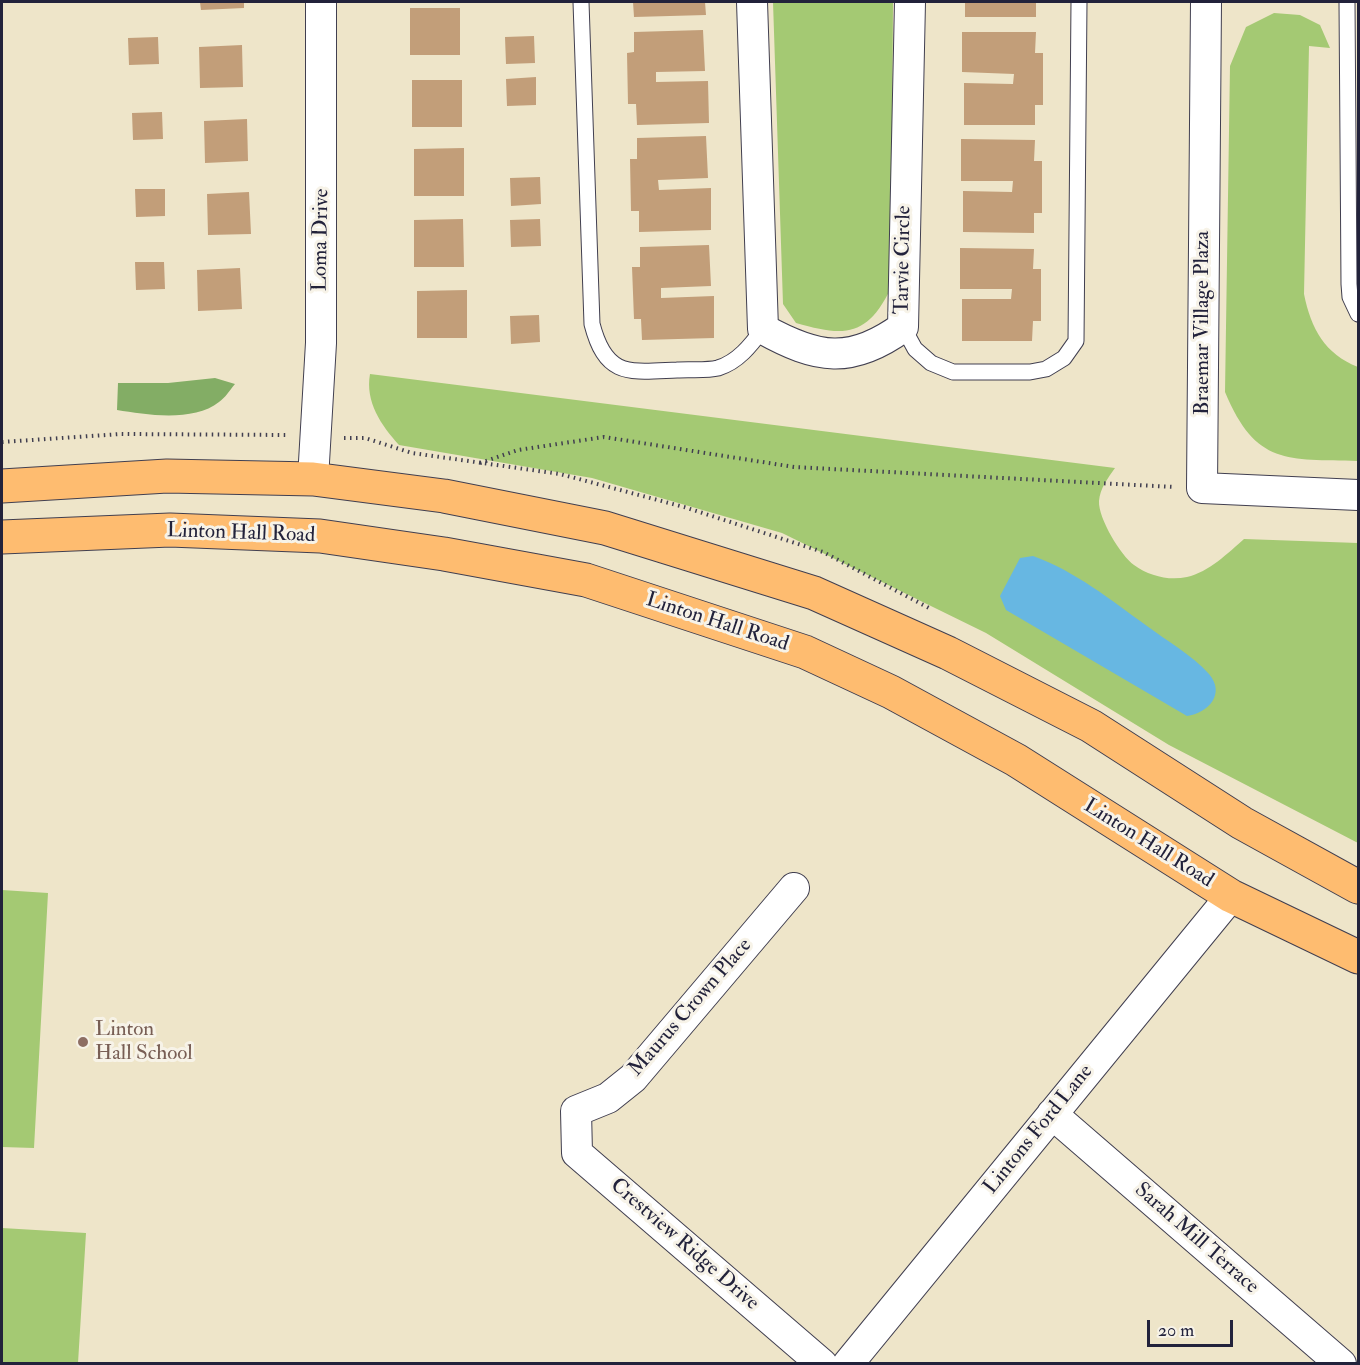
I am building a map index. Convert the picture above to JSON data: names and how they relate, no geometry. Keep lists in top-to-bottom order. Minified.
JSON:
{"streets":{"main road":["Linton Hall Road"],"street":["Loma Drive","Tarvie Circle","Braemar Village Plaza","Maurus Crown Place","Lintons Ford Lane","Sarah Mill Terrace","Crestview Ridge Drive"]},"crossings":[["Linton Hall Road","Lintons Ford Lane"],["Maurus Crown Place","Crestview Ridge Drive"],["Lintons Ford Lane","Sarah Mill Terrace"]],"places":["Linton Hall School"],"scale_bar":"20 m"}
